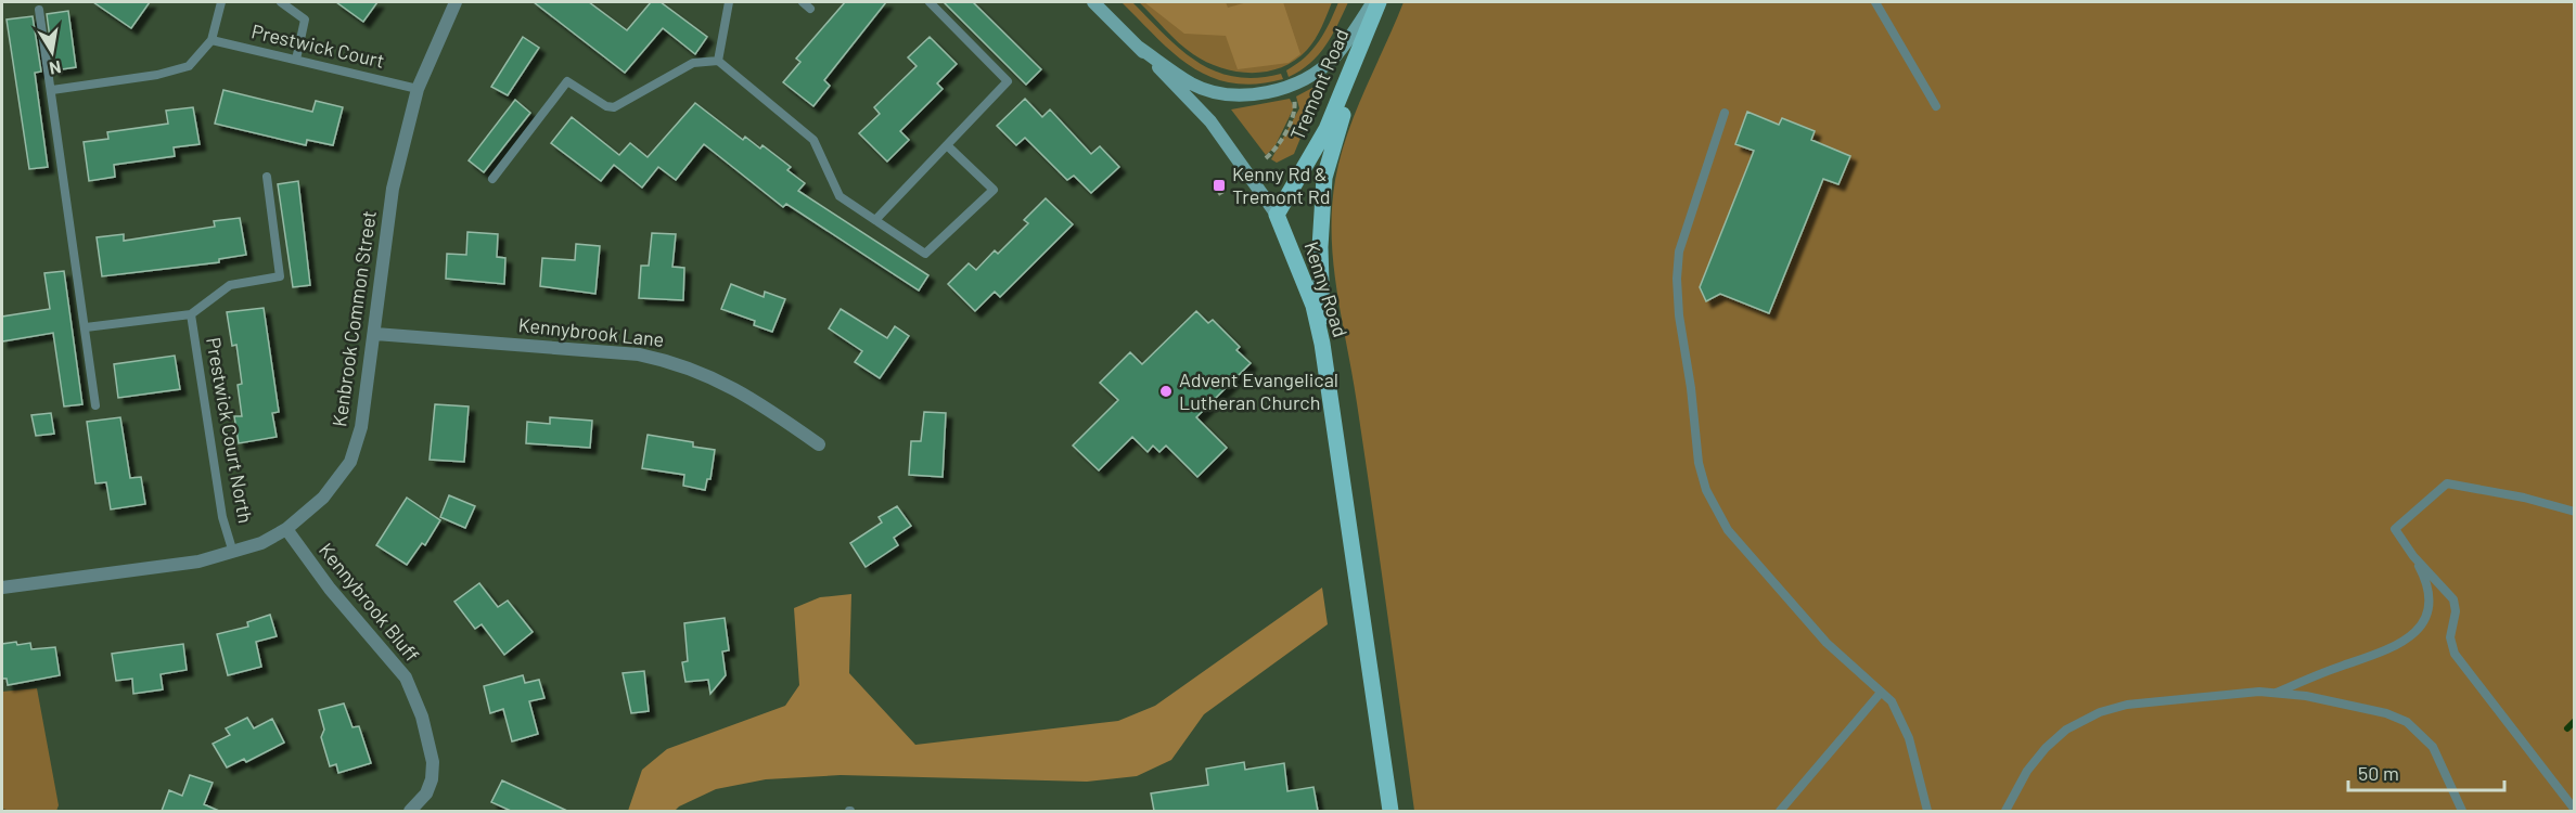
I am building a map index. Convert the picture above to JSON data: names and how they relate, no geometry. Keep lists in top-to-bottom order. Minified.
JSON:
{"streets":{"main road":["Tremont Road","Kenny Road"],"street":["Kenbrook Common Street","Kennybrook Lane","Kennybrook Bluff"],"lane":["Prestwick Court","Prestwick Court North"]},"crossings":[["Prestwick Court","Kenbrook Common Street"],["Tremont Road","Kenny Road"],["Kenbrook Common Street","Kennybrook Lane"],["Kenbrook Common Street","Prestwick Court North"],["Kenbrook Common Street","Kennybrook Bluff"]],"places":{"transit":["Kenny Rd & Tremont Rd"],"other":["Advent Evangelical Lutheran Church"]},"scale_bar":"50 m","north":"bottom"}
